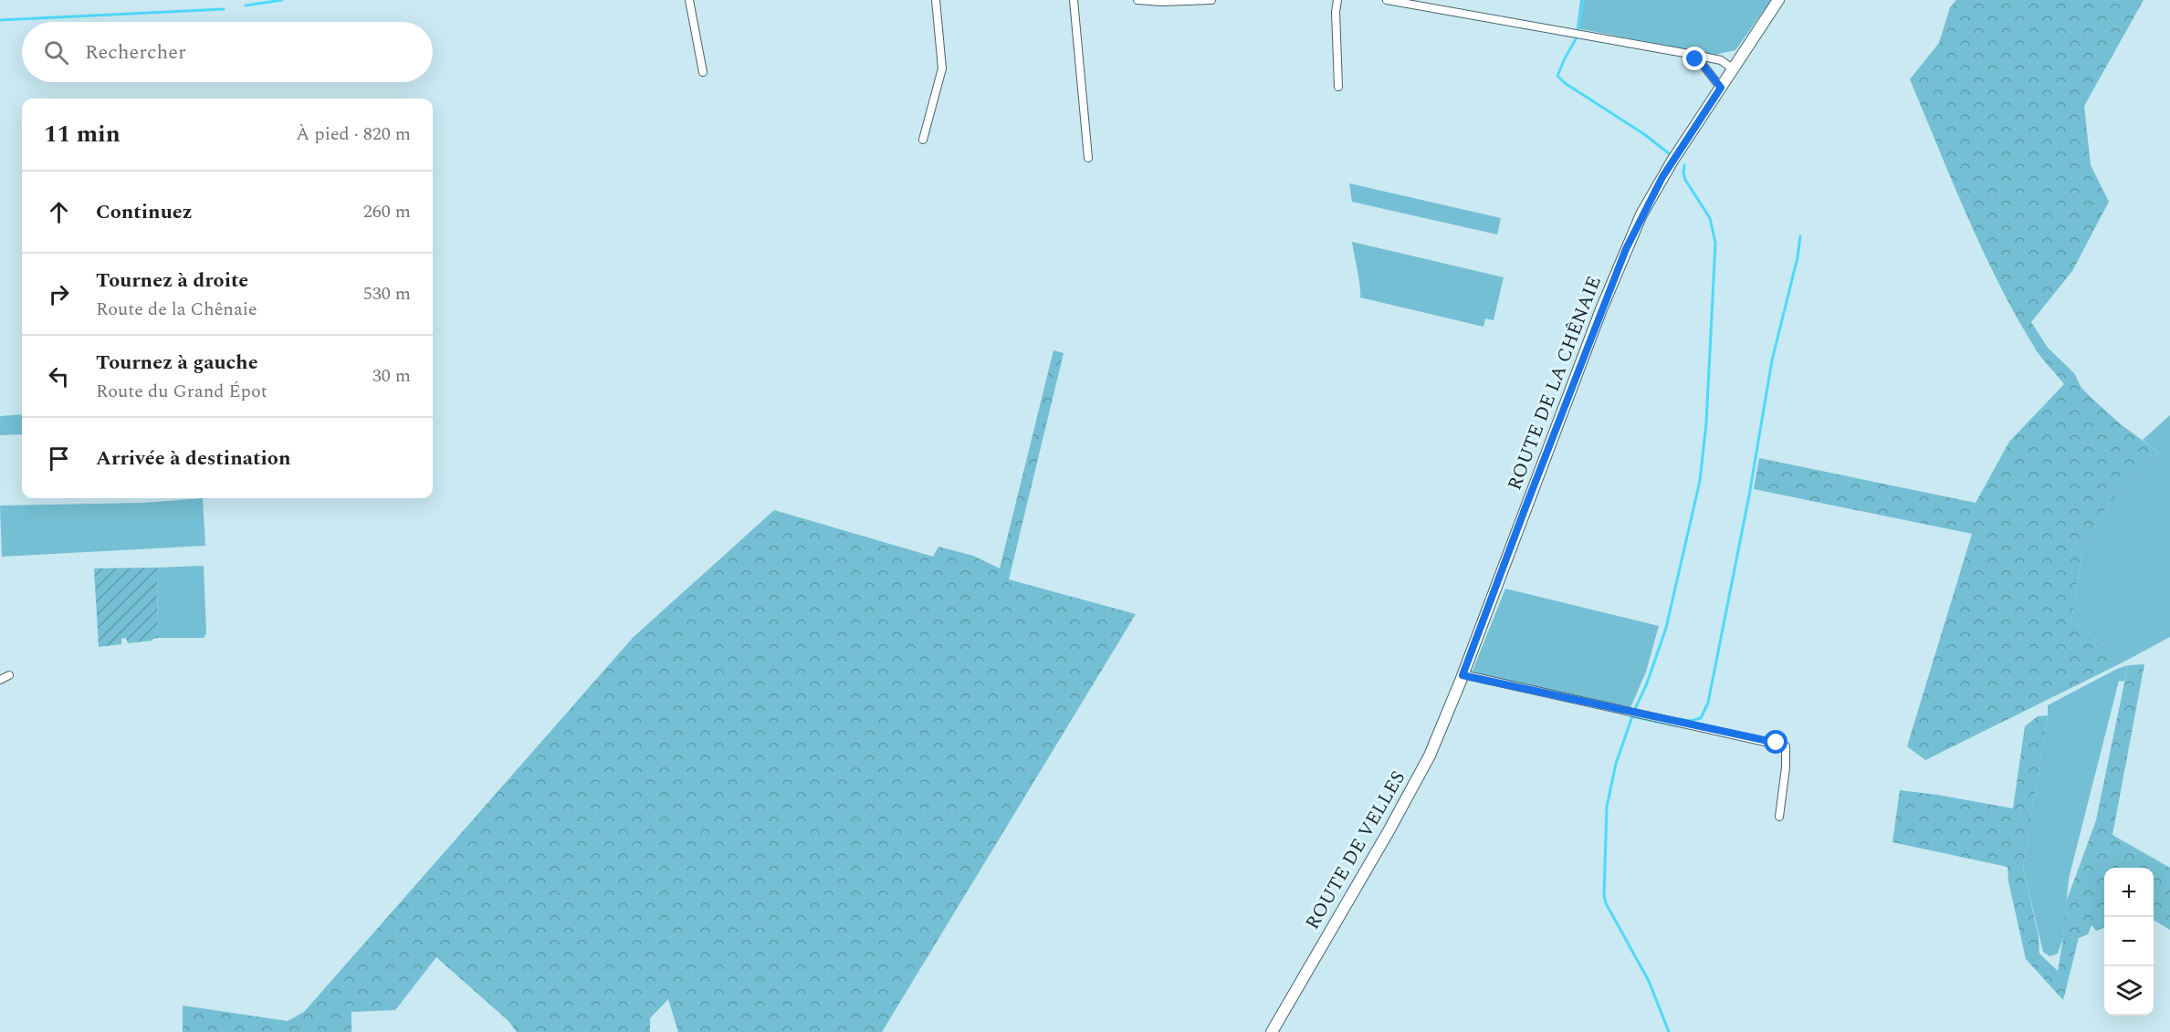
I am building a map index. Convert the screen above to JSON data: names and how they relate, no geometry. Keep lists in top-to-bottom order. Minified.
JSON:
{"streets":{"main road":["ROUTE DE LA CHÊNAIE","ROUTE DE VELLES"]},"crossings":[["ROUTE DE LA CHÊNAIE","ROUTE DE VELLES"]],"page":{"search":"Rechercher","heading":["11 min","À pied · 820 m"],"list":[["Continuez","260 m"],["Tournez à droite","Route de la Chênaie","530 m"],["Tournez à gauche","Route du Grand Épot","30 m"],"Arrivée à destination"],"map_buttons":["+","−"]}}
